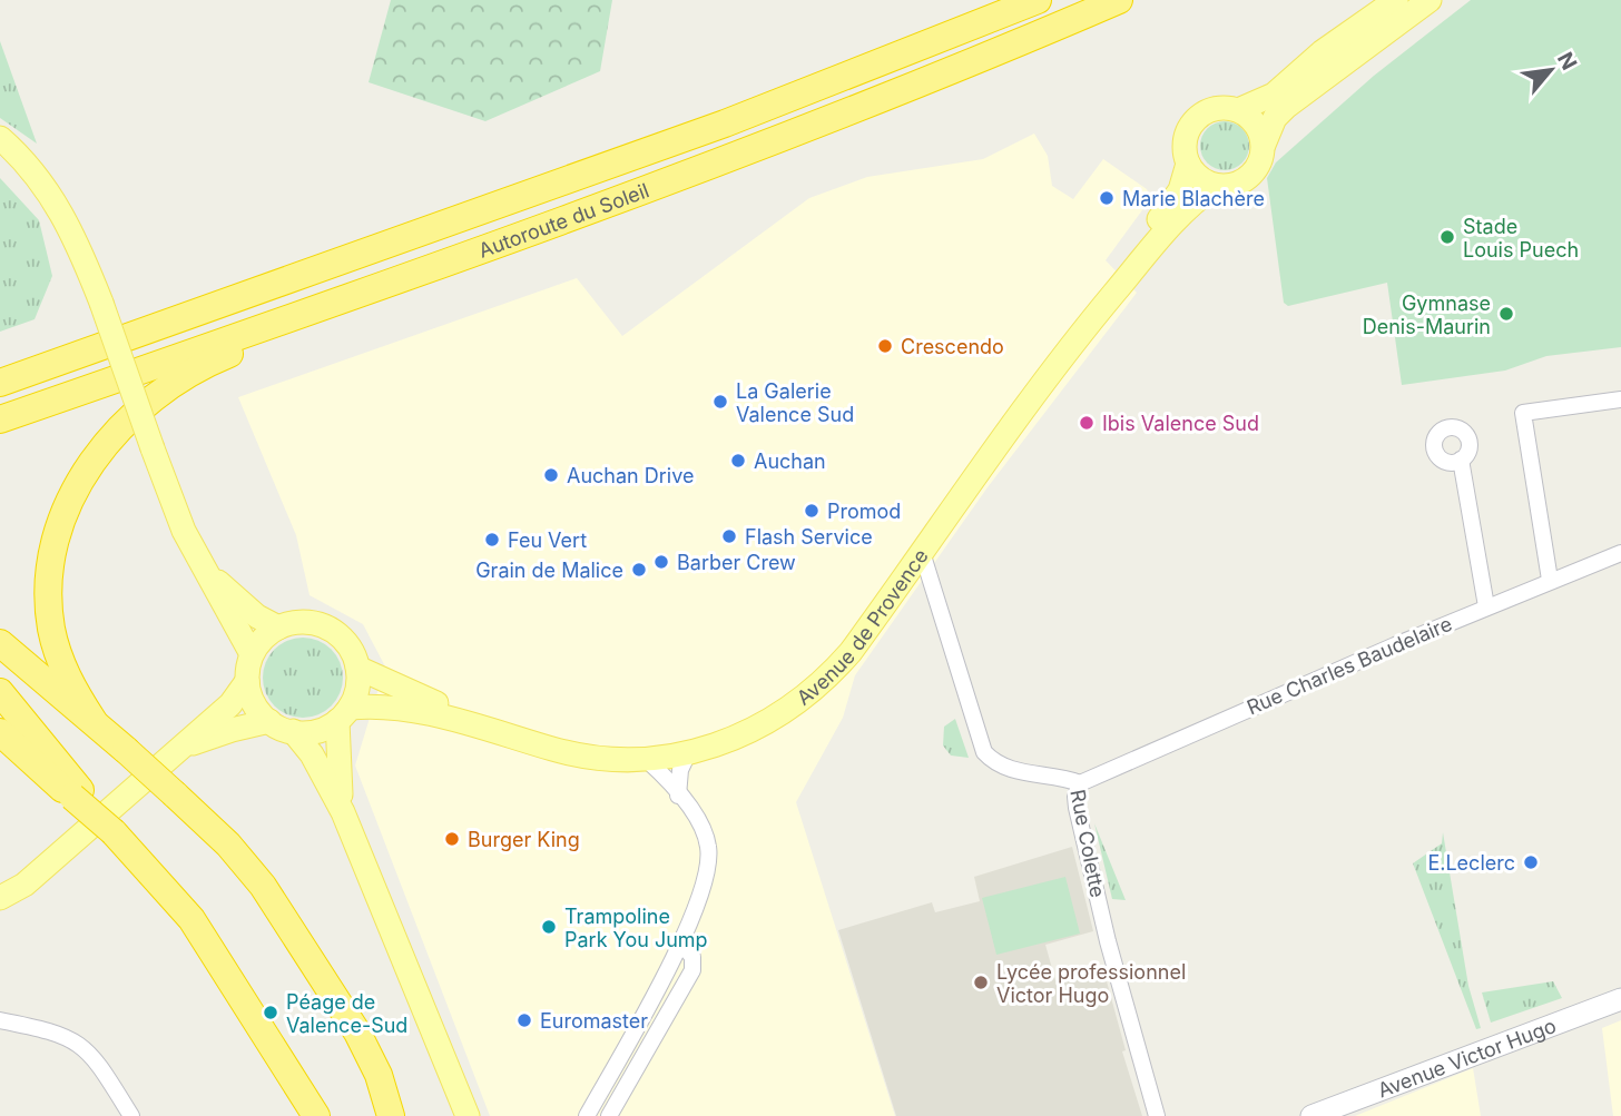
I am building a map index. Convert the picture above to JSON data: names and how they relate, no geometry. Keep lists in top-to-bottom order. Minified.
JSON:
{"streets":{"highway":["Autoroute du Soleil"],"main road":["Avenue de Provence","Avenue Victor Hugo"],"street":["Rue Charles Baudelaire","Rue Colette"]},"crossings":[["Avenue de Provence","Rue Colette"],["Rue Charles Baudelaire","Rue Colette"]],"places":["Marie Blachère","Stade Louis Puech","Gymnase Denis-Maurin","Crescendo","La Galerie Valence Sud","Ibis Valence Sud","Auchan","Auchan Drive","Promod","Flash Service","Feu Vert","Barber Crew","Grain de Malice","Burger King","E.Leclerc","Trampoline Park You Jump","Lycée professionnel Victor Hugo","Péage de Valence-Sud","Euromaster"],"north":"top right"}
